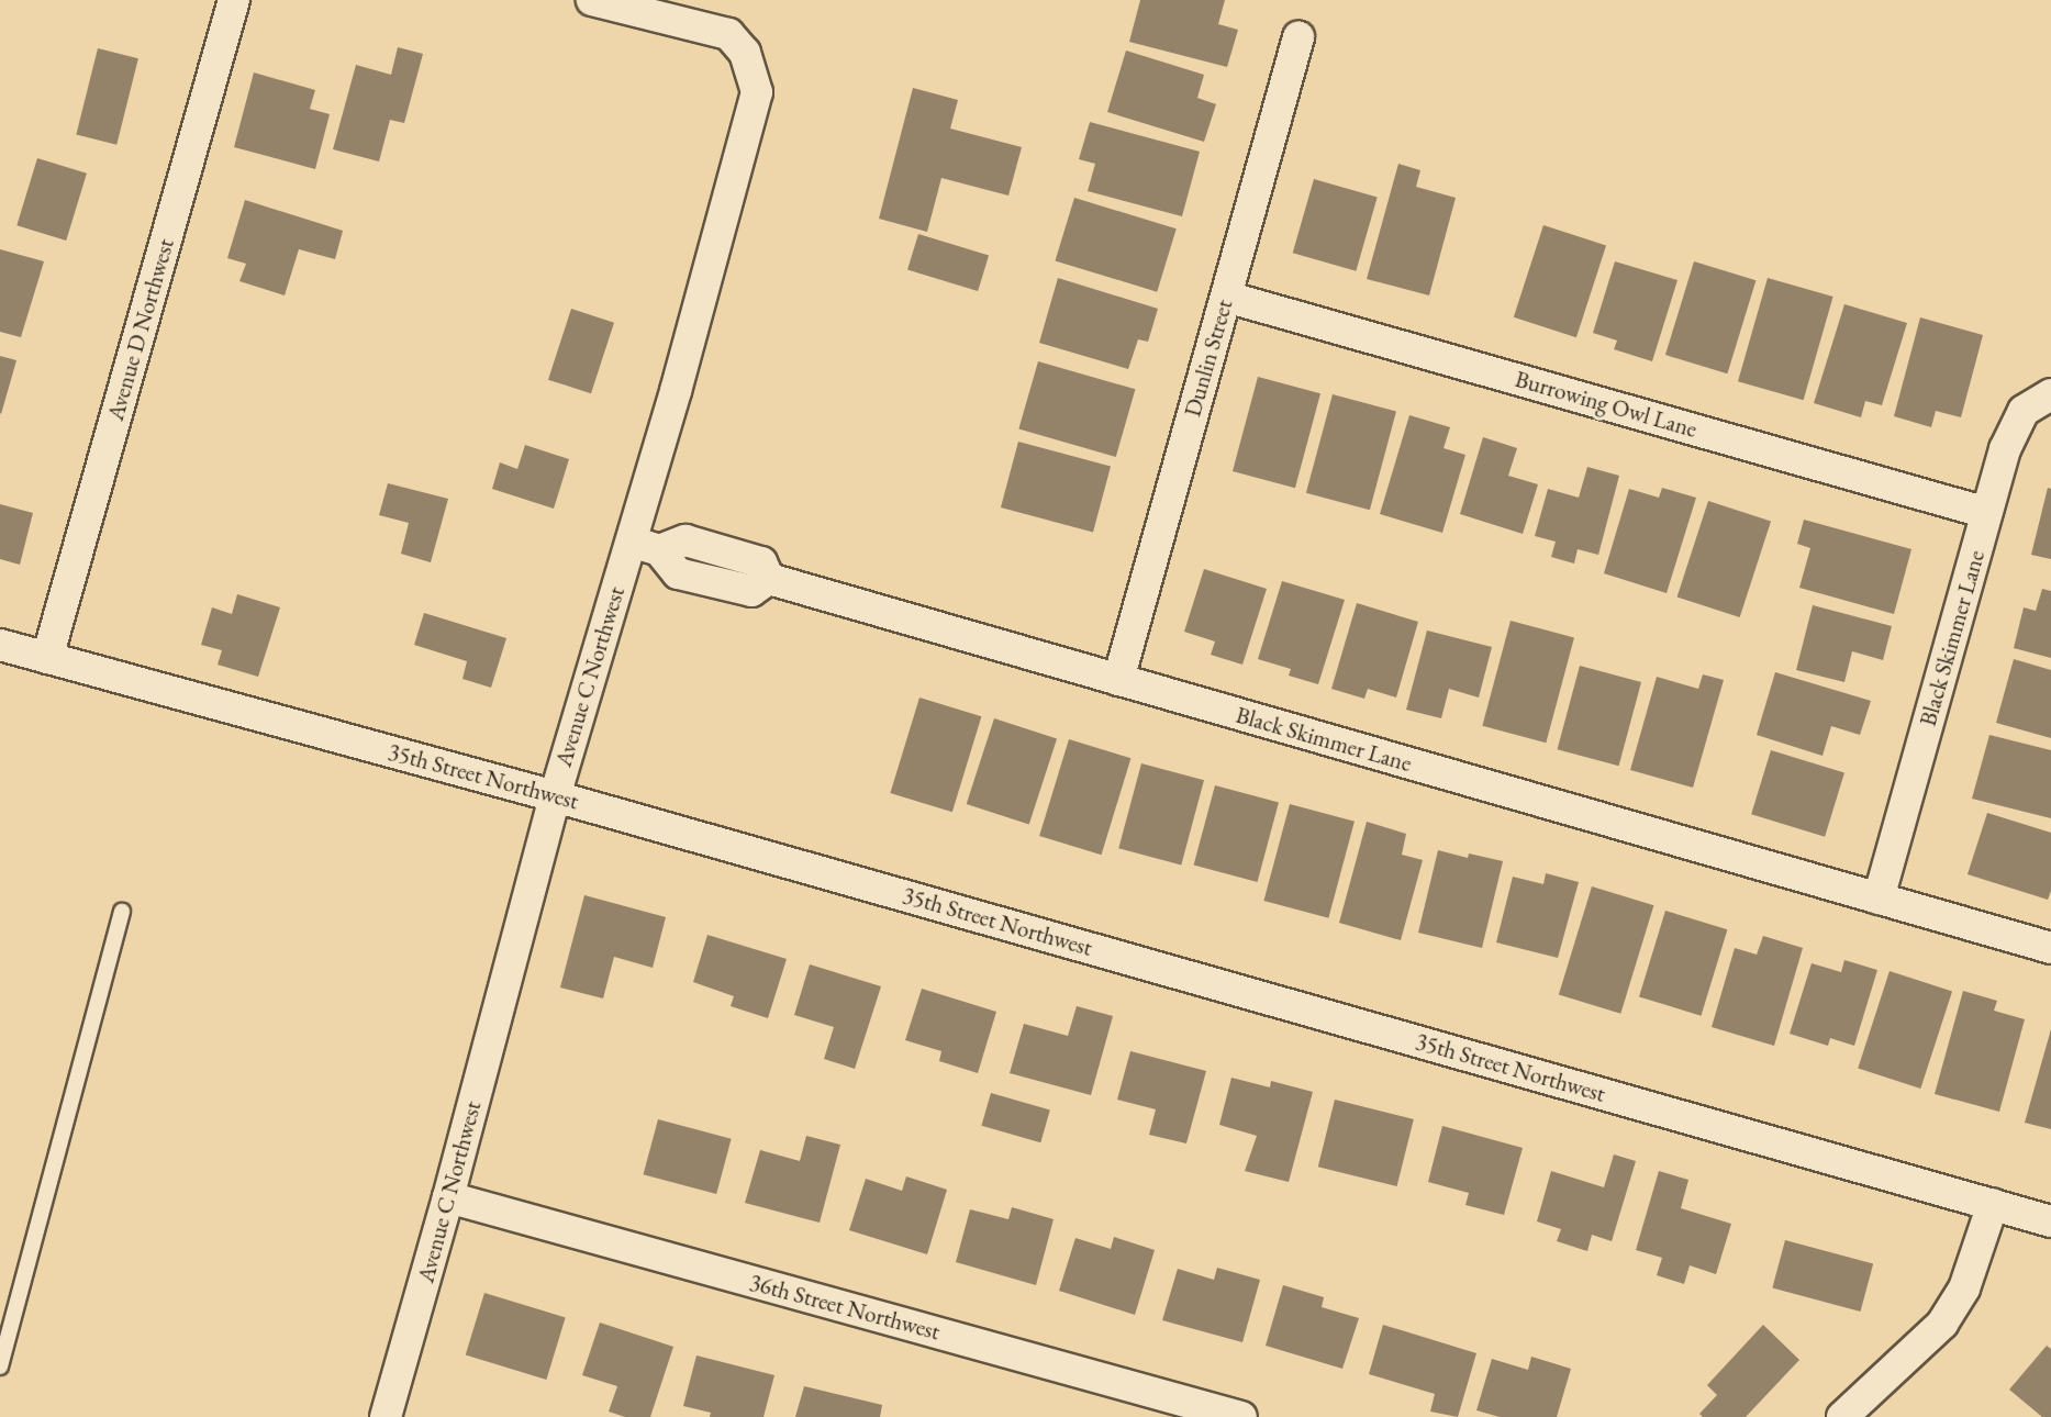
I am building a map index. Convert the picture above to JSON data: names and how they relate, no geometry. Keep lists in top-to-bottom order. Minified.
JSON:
{"streets":{"street":["Avenue D Northwest","Dunlin Street","Burrowing Owl Lane","Black Skimmer Lane","Avenue C Northwest","35th Street Northwest","36th Street Northwest"]},"crossings":[["Avenue D Northwest","35th Street Northwest"],["Dunlin Street","Burrowing Owl Lane"],["Dunlin Street","Black Skimmer Lane"],["Burrowing Owl Lane","Black Skimmer Lane"],["Black Skimmer Lane","Avenue C Northwest"],["Avenue C Northwest","35th Street Northwest"],["Avenue C Northwest","36th Street Northwest"]]}
